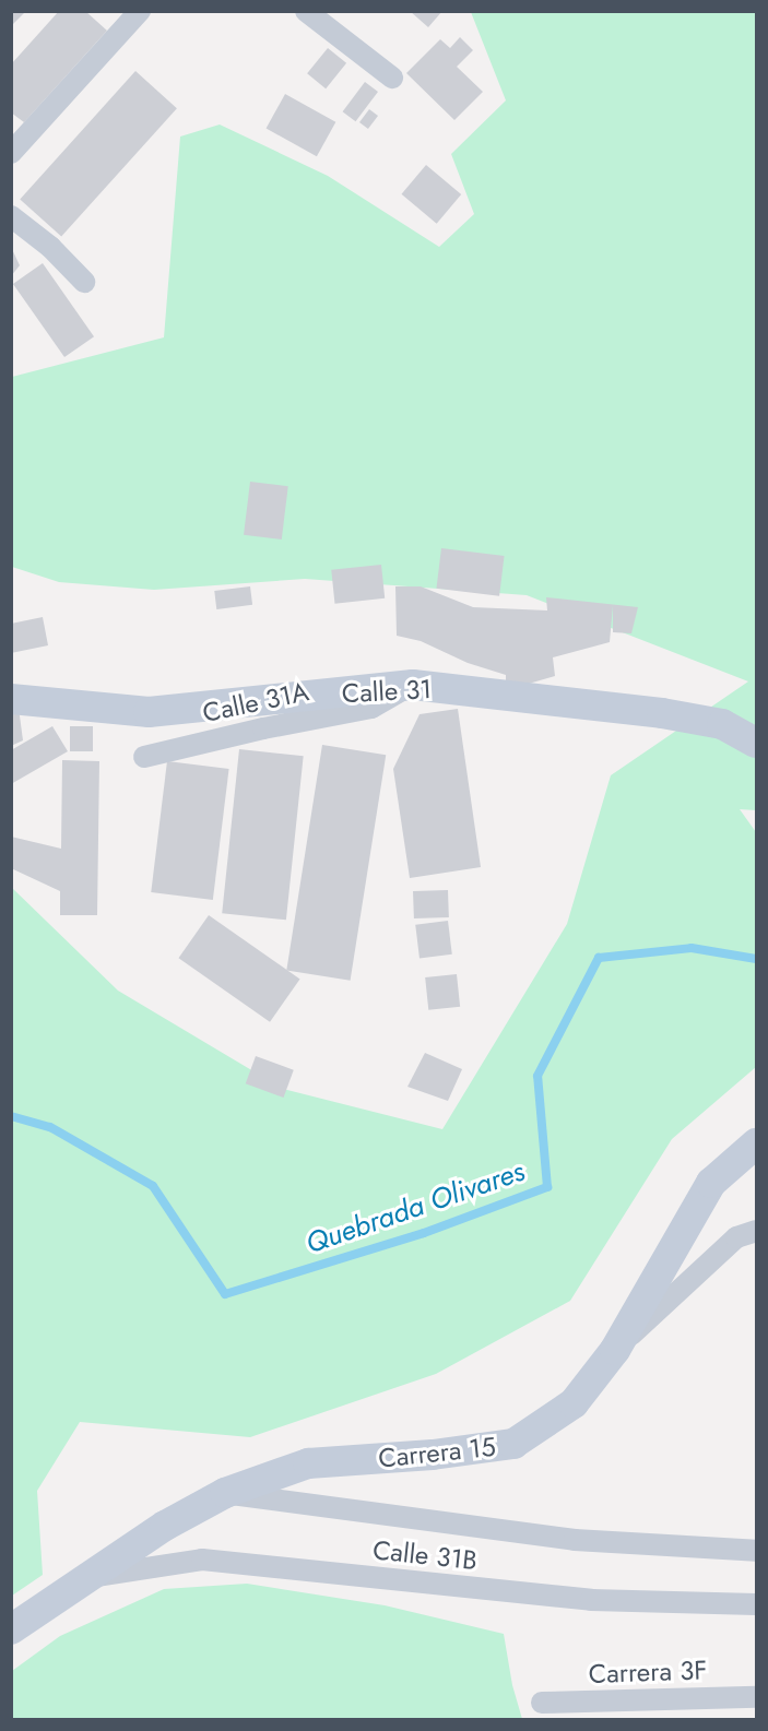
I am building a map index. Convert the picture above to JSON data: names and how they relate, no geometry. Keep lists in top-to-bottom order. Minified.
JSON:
{"streets":{"main road":["Calle 31","Carrera 15"],"street":["Calle 31A","Calle 31B","Carrera 3F"]},"crossings":[["Calle 31","Calle 31A"],["Carrera 15","Calle 31B"]],"water":["Quebrada Olivares"]}
